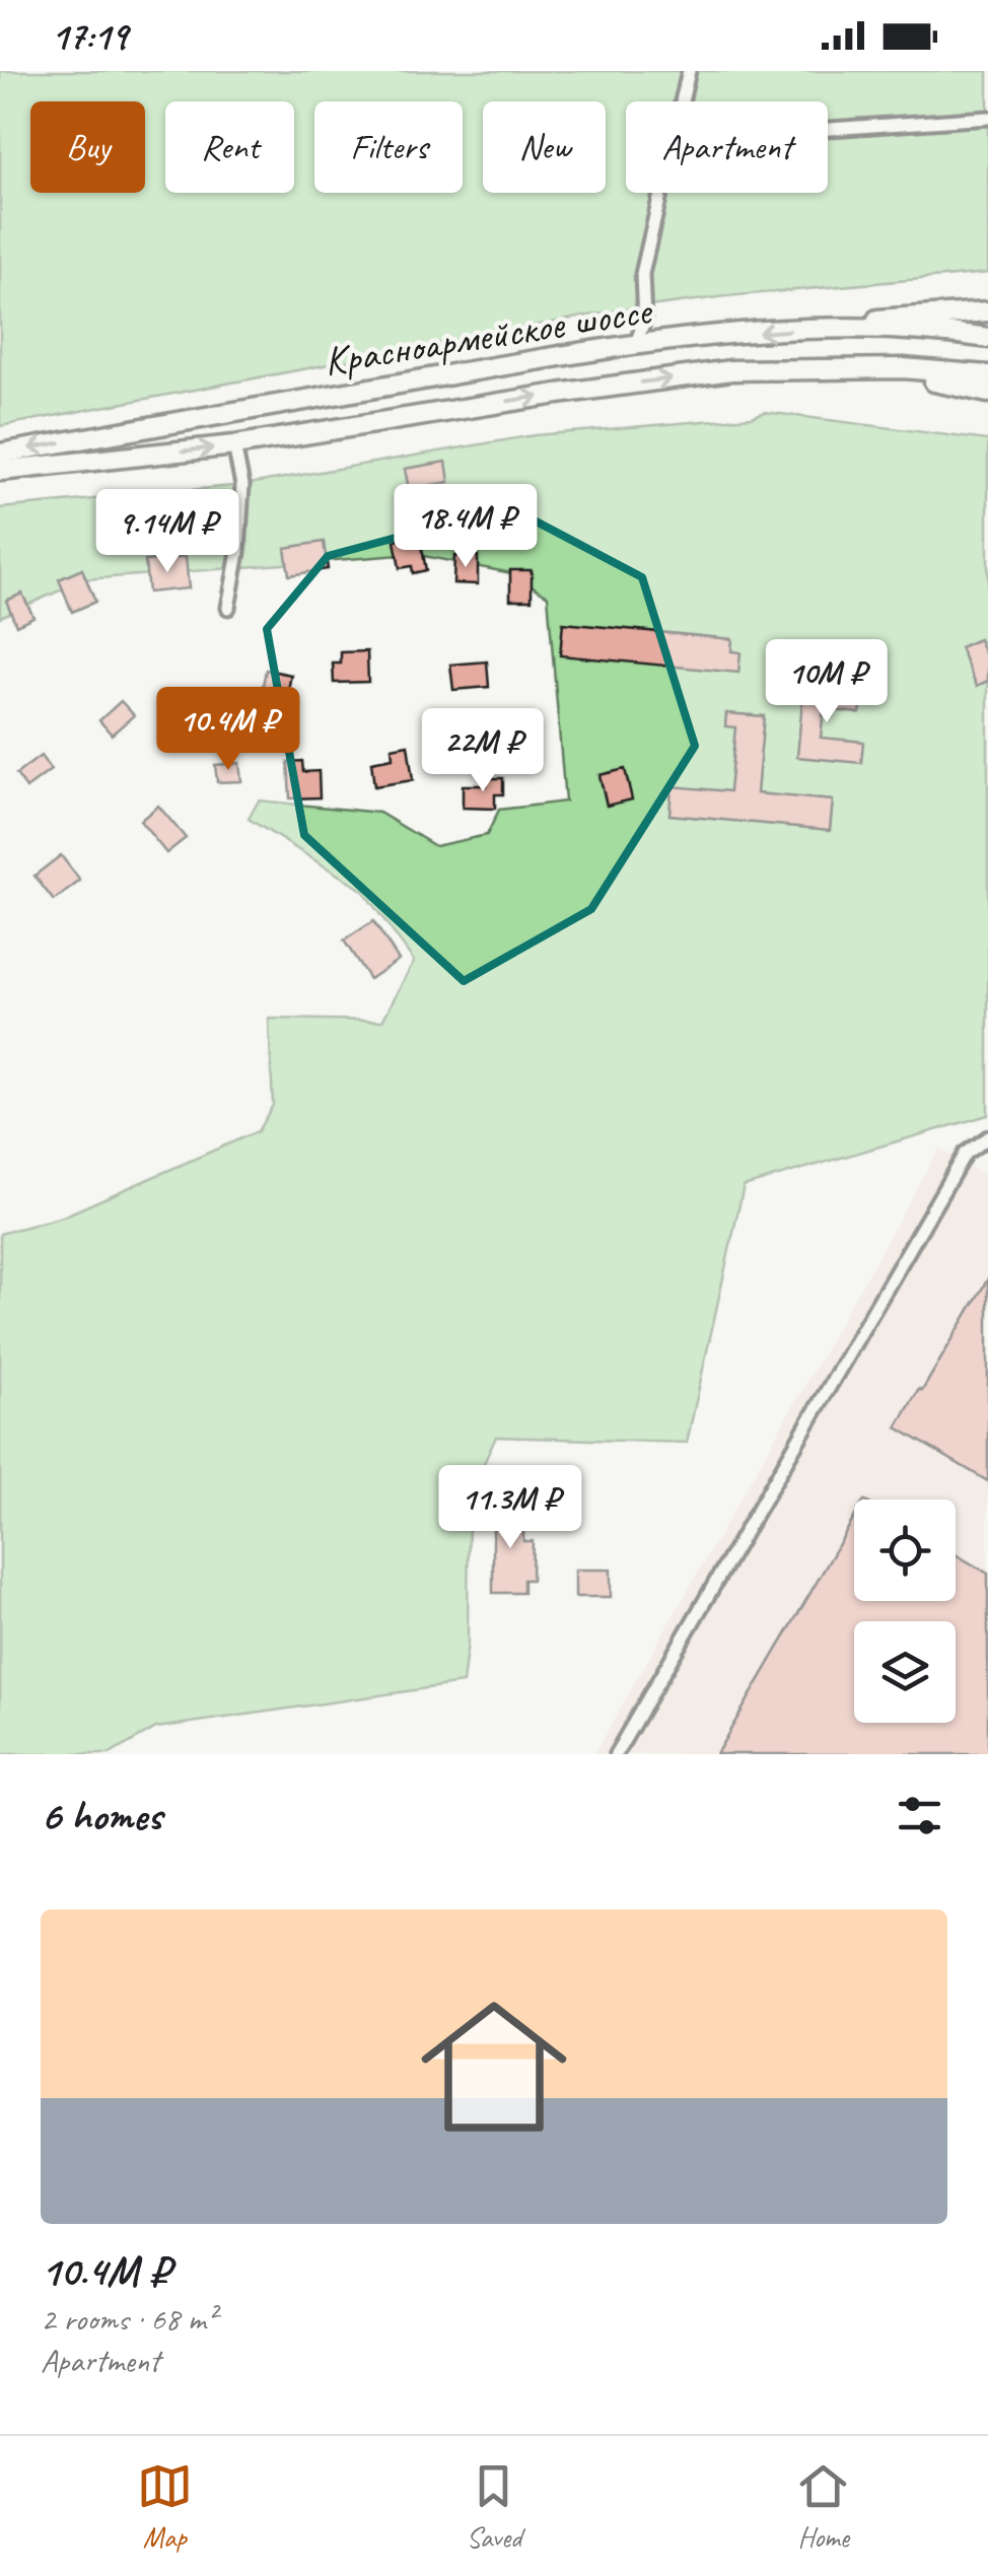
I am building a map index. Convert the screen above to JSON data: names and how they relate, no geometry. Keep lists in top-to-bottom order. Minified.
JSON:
{"streets":{"main road":["Красноармейское шоссе"]},"page":{"status":"17:19","chip":["Buy","Rent","Filters","New","Apartment"],"price":["18.4M ₽","9.14M ₽","10M ₽","10.4M ₽","22M ₽","11.3M ₽"],"heading":"6 homes","list":[{"name":"10.4M ₽","note":"2 rooms · 68 m² · Apartment"}],"tabs":["Map","Saved","Home"]}}
